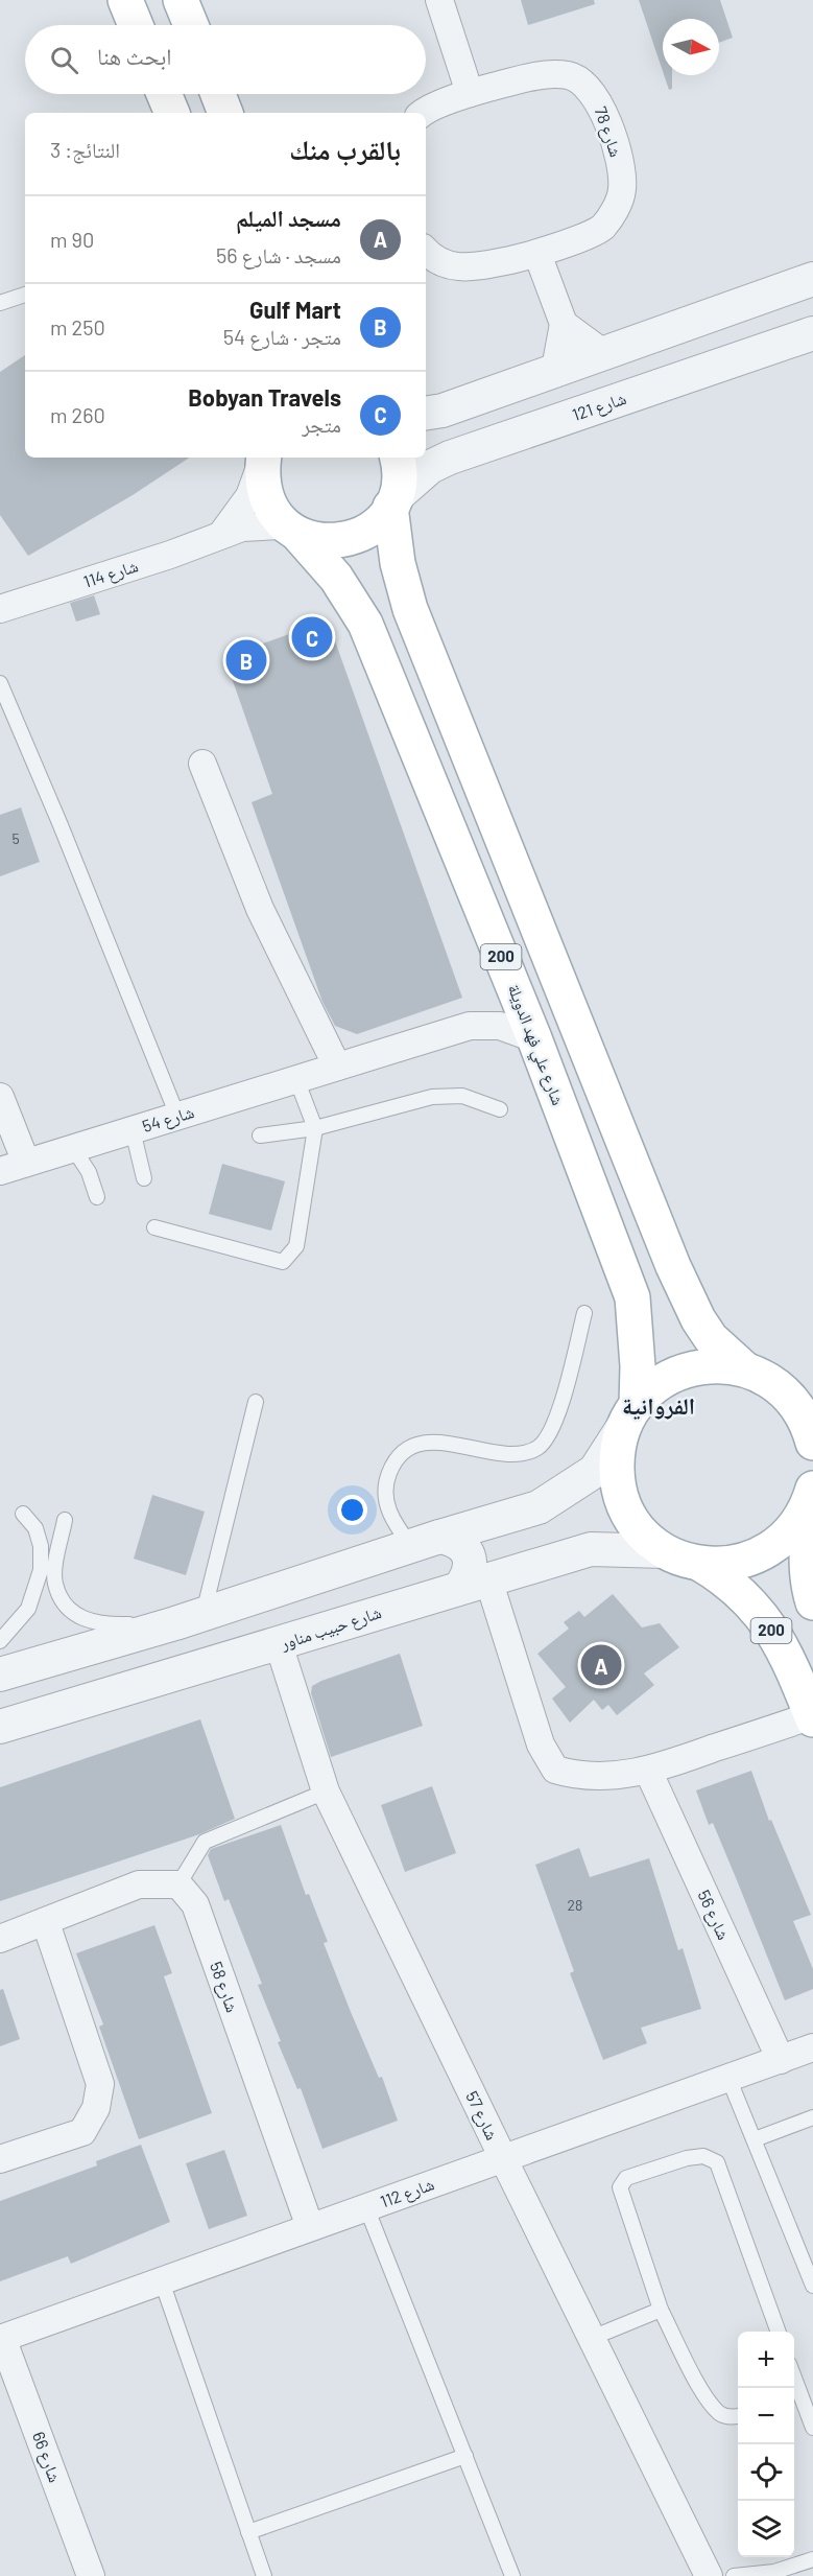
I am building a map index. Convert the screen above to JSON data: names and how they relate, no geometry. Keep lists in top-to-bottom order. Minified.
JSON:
{"streets":{"main road":["200","شارع علي فهد الدويلة"],"street":["شارع 78","شارع 121","شارع 114","شارع 54","شارع حبيب مناور","شارع 56","شارع 58","شارع 57","شارع 112","شارع 66"]},"crossings":[["شارع 121","200"],["شارع 114","200"],["شارع 114","شارع علي فهد الدويلة"],["200","شارع علي فهد الدويلة"],["200","شارع حبيب مناور"],["شارع علي فهد الدويلة","شارع 54"],["شارع حبيب مناور","شارع 57"],["شارع 56","شارع 112"],["شارع 58","شارع 112"],["شارع 57","شارع 112"],["شارع 112","شارع 66"]],"districts":["الفروانية"],"house_numbers":["5","28"],"north":"right","page":{"search":"ابحث هنا","heading":["بالقرب منك","النتائج: 3"],"list":[{"mark":"A","name":"مسجد الميلم","note":"مسجد · شارع 56","value":"90 m"},{"mark":"B","name":"Gulf Mart","note":"متجر · شارع 54","value":"250 m"},{"mark":"C","name":"Bobyan Travels","note":"متجر","value":"260 m"}],"pins":["C","B","A"],"map_buttons":["+","−"]}}
